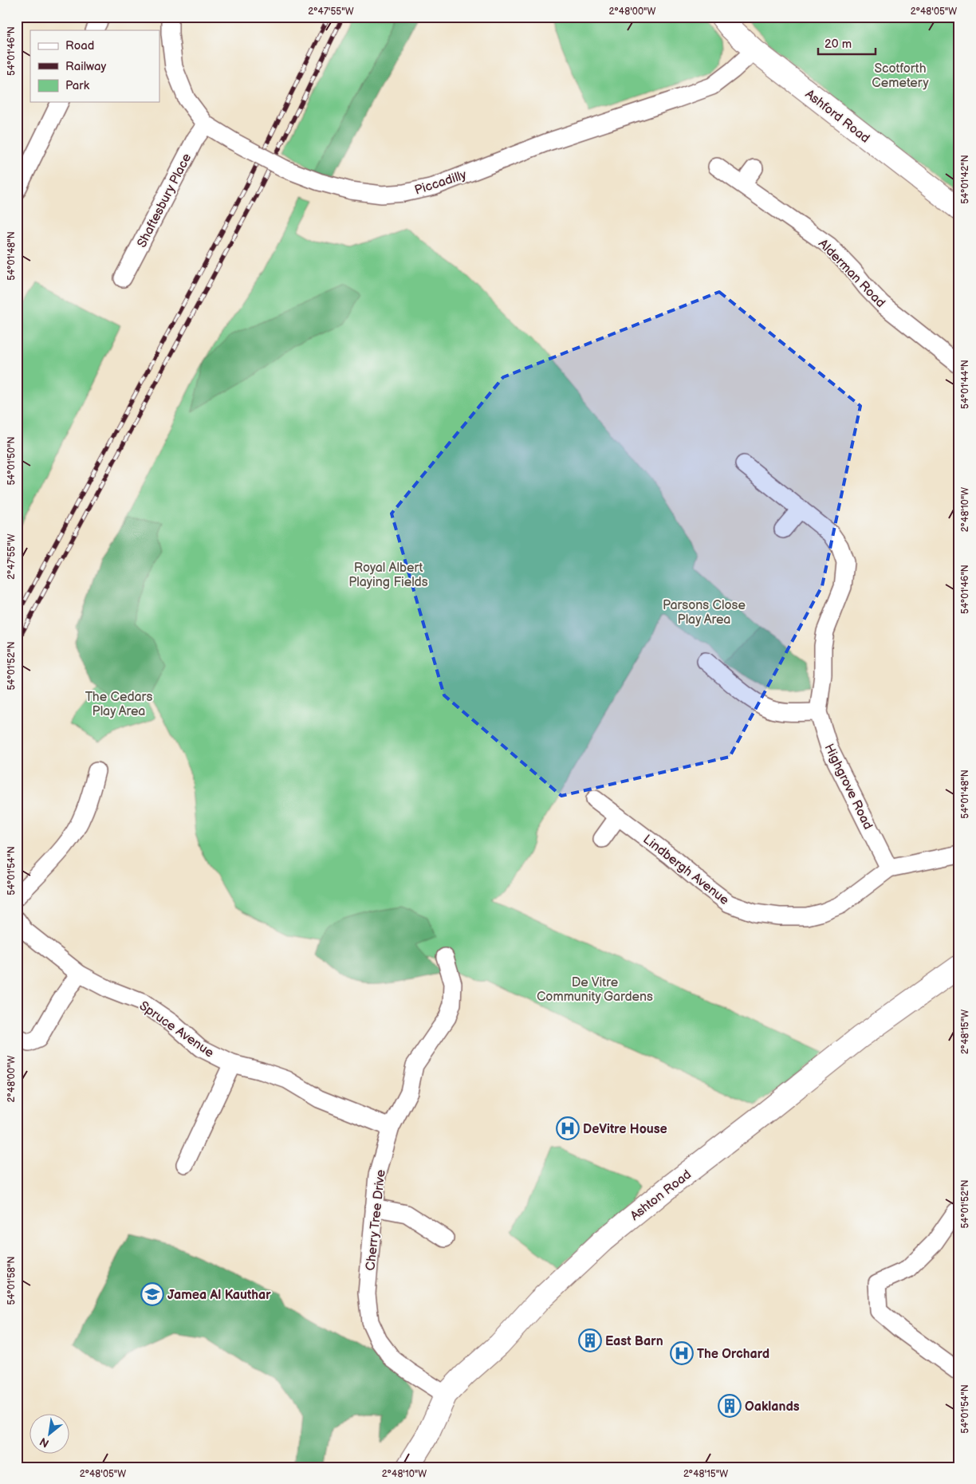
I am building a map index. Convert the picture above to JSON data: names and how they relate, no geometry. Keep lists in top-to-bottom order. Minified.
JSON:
{"streets":{"main road":["Ashford Road","Ashton Road"],"street":["Piccadilly","Shaftesbury Place","Alderman Road","Highgrove Road","Lindbergh Avenue","Spruce Avenue","Cherry Tree Drive"]},"crossings":[["Ashford Road","Piccadilly"],["Piccadilly","Shaftesbury Place"],["Highgrove Road","Lindbergh Avenue"],["Spruce Avenue","Cherry Tree Drive"],["Ashton Road","Cherry Tree Drive"]],"parks":["Scotforth Cemetery","Royal Albert Playing Fields","Parsons Close Play Area","The Cedars Play Area","De Vitre Community Gardens"],"places":{"hospital":["DeVitre House","The Orchard"],"school or university":["Jamea Al Kauthar"],"building":["East Barn","Oaklands"]},"legend":["Road","Railway","Park"],"scale_bar":"20 m","north":"bottom left","coordinates":["2°47'55\"W","2°48'00\"W","2°48'05\"W","54°01'46\"N","54°01'42\"N","54°01'48\"N","54°01'44\"N","54°01'50\"N","2°48'10\"W","54°01'52\"N","54°01'54\"N","2°48'15\"W","54°01'58\"N"]}
